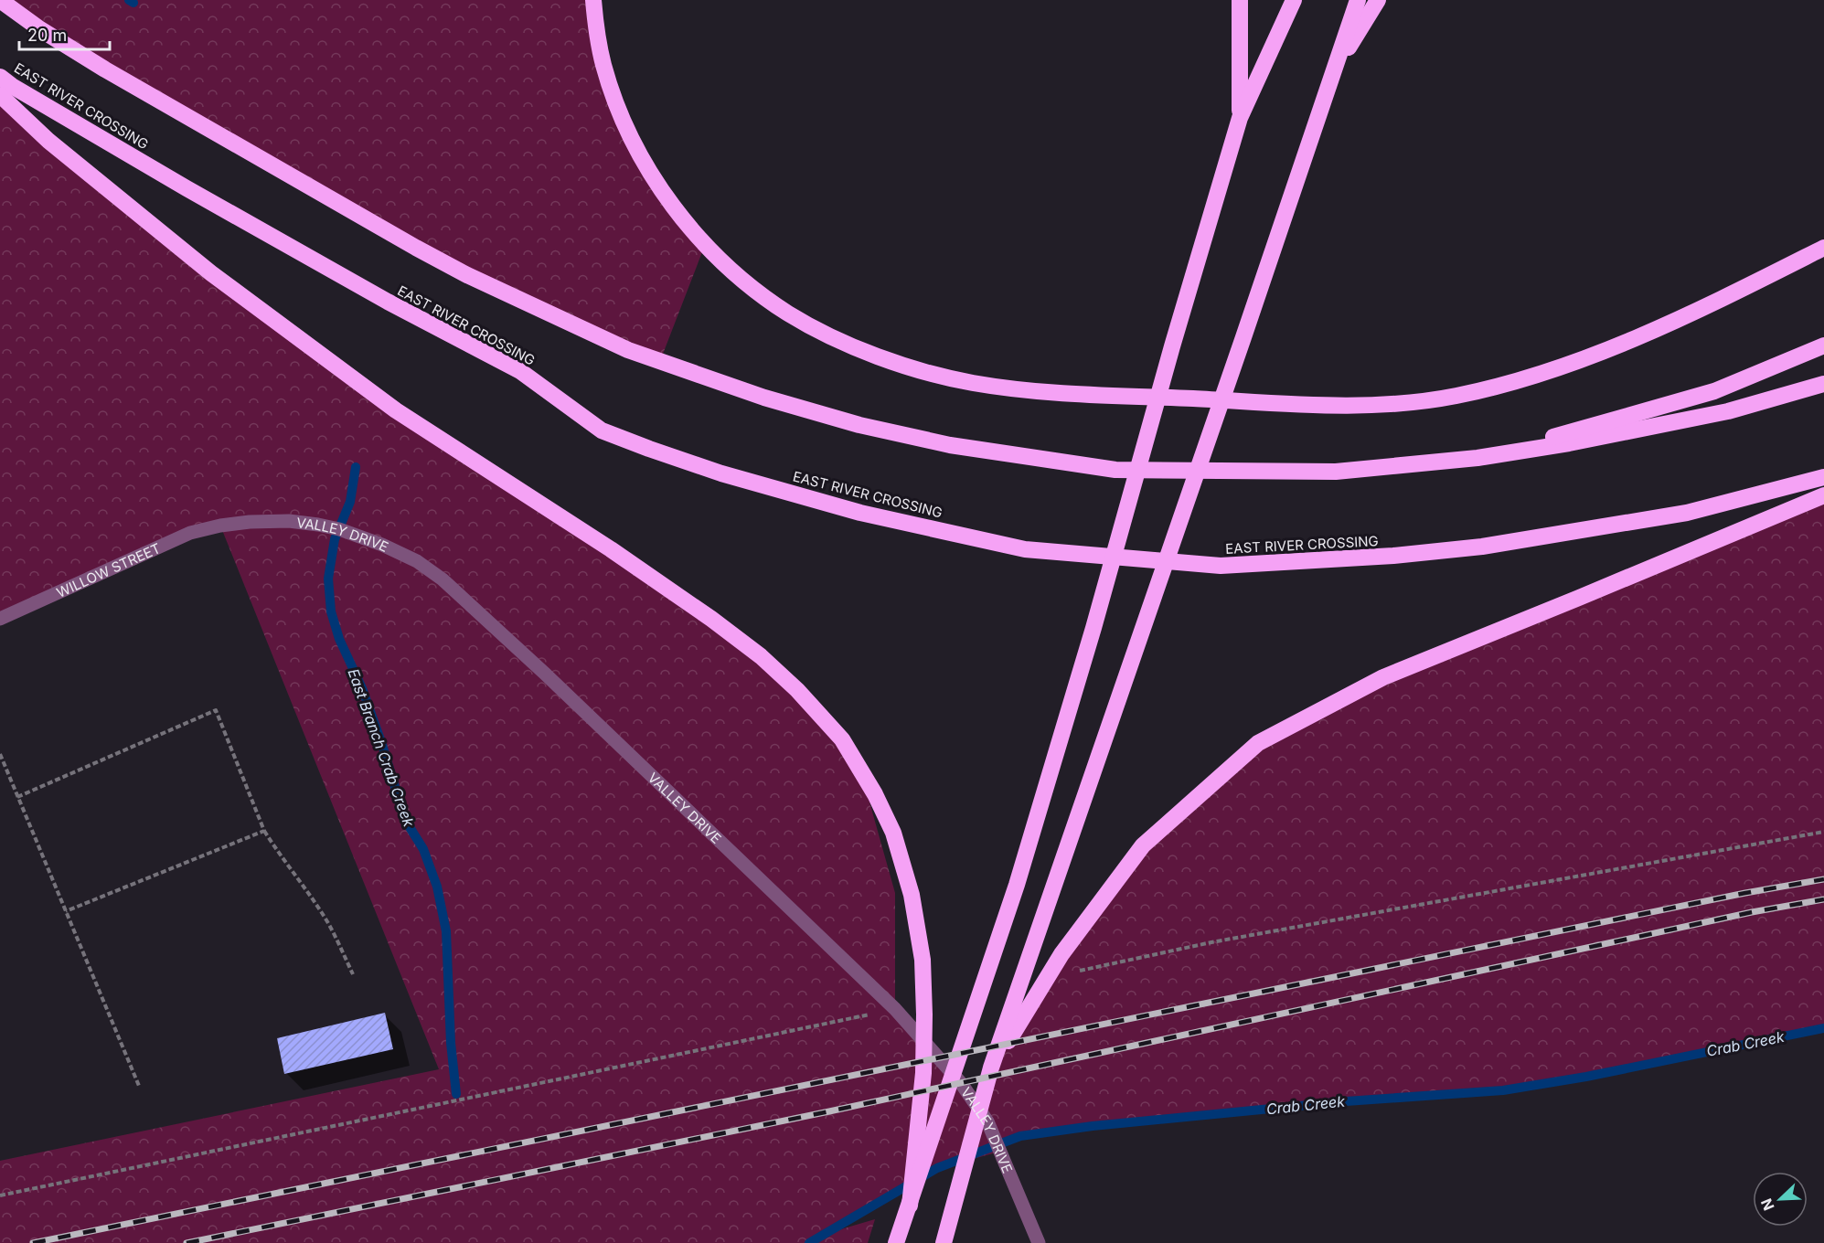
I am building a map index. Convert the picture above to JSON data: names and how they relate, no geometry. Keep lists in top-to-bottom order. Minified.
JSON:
{"streets":{"highway":["EAST RIVER CROSSING"],"street":["VALLEY DRIVE","WILLOW STREET"]},"crossings":[["VALLEY DRIVE","WILLOW STREET"]],"water":["East Branch Crab Creek","Crab Creek"],"scale_bar":"20 m","north":"bottom left"}
